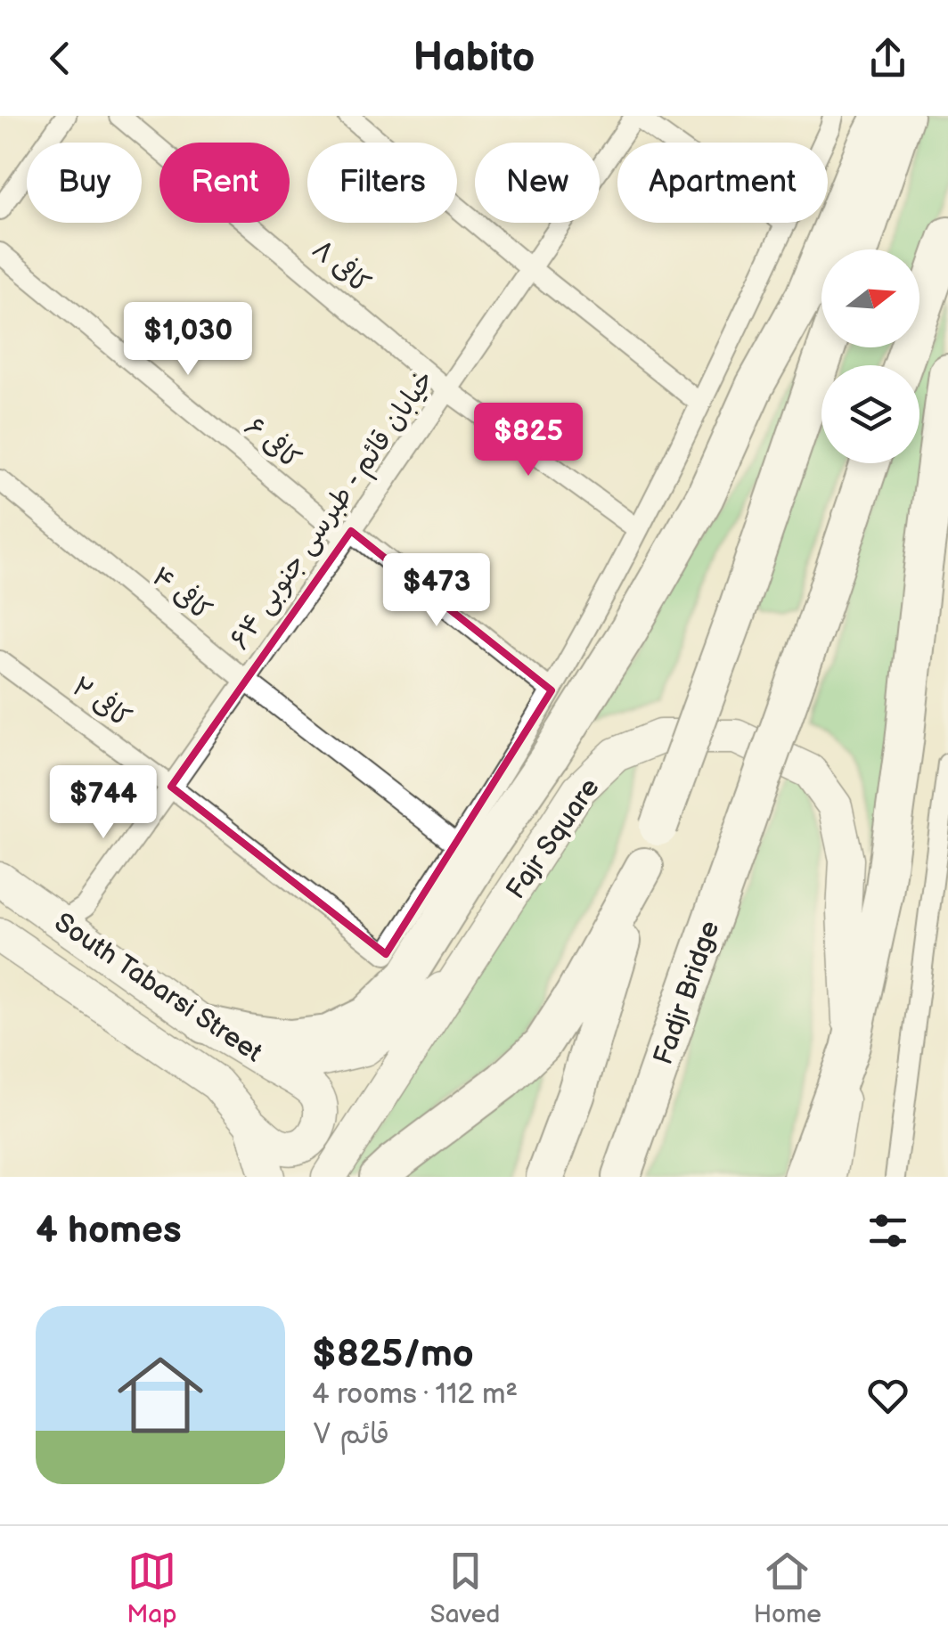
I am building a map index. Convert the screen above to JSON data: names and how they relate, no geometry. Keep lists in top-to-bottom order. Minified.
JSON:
{"streets":{"highway":["Fadjr Bridge"],"main road":["Fajr Square","South Tabarsi Street"],"street":["کافی ۸","کافی ۶","خیابان قائم - طبرسی جنوبی ۶۴","کافی ۴","کافی ۲"]},"crossings":[["کافی ۸","خیابان قائم - طبرسی جنوبی ۶۴"],["کافی ۶","خیابان قائم - طبرسی جنوبی ۶۴"],["خیابان قائم - طبرسی جنوبی ۶۴","کافی ۴"],["خیابان قائم - طبرسی جنوبی ۶۴","کافی ۲"],["خیابان قائم - طبرسی جنوبی ۶۴","South Tabarsi Street"],["کافی ۴","کافی ۲"],["Fajr Square","South Tabarsi Street"]],"north":"right","page":{"header":"Habito","chip":["Buy","Rent","Filters","New","Apartment"],"price":["$1,030","$825","$473","$744"],"heading":"4 homes","list":[{"name":"$825/mo","note":"4 rooms · 112 m² · قائم ۷"}],"tabs":["Map","Saved","Home"]}}
